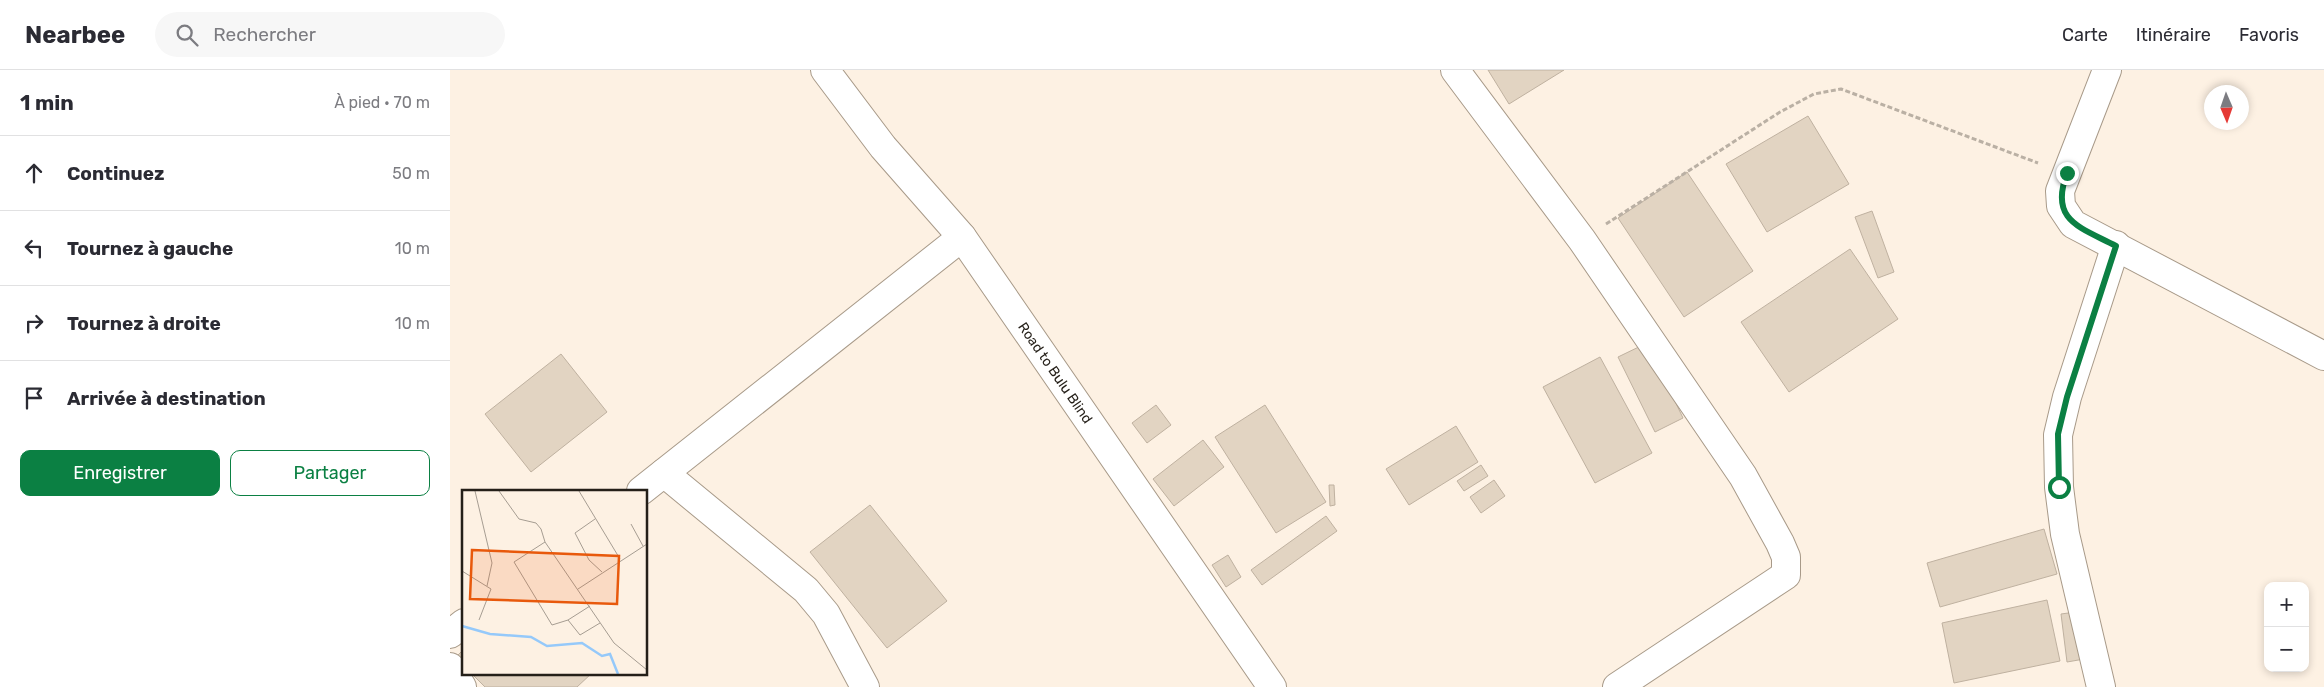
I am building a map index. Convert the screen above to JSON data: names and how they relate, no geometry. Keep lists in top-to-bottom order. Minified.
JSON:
{"streets":{"street":["Road to Bulu Blind"]},"north":"bottom","page":{"header":"Nearbee","search":"Rechercher","nav":["Carte","Itinéraire","Favoris"],"heading":["1 min","À pied · 70 m"],"list":[["Continuez","50 m"],["Tournez à gauche","10 m"],["Tournez à droite","10 m"],"Arrivée à destination"],"buttons":["Enregistrer","Partager"],"map_buttons":["+","−"]}}
